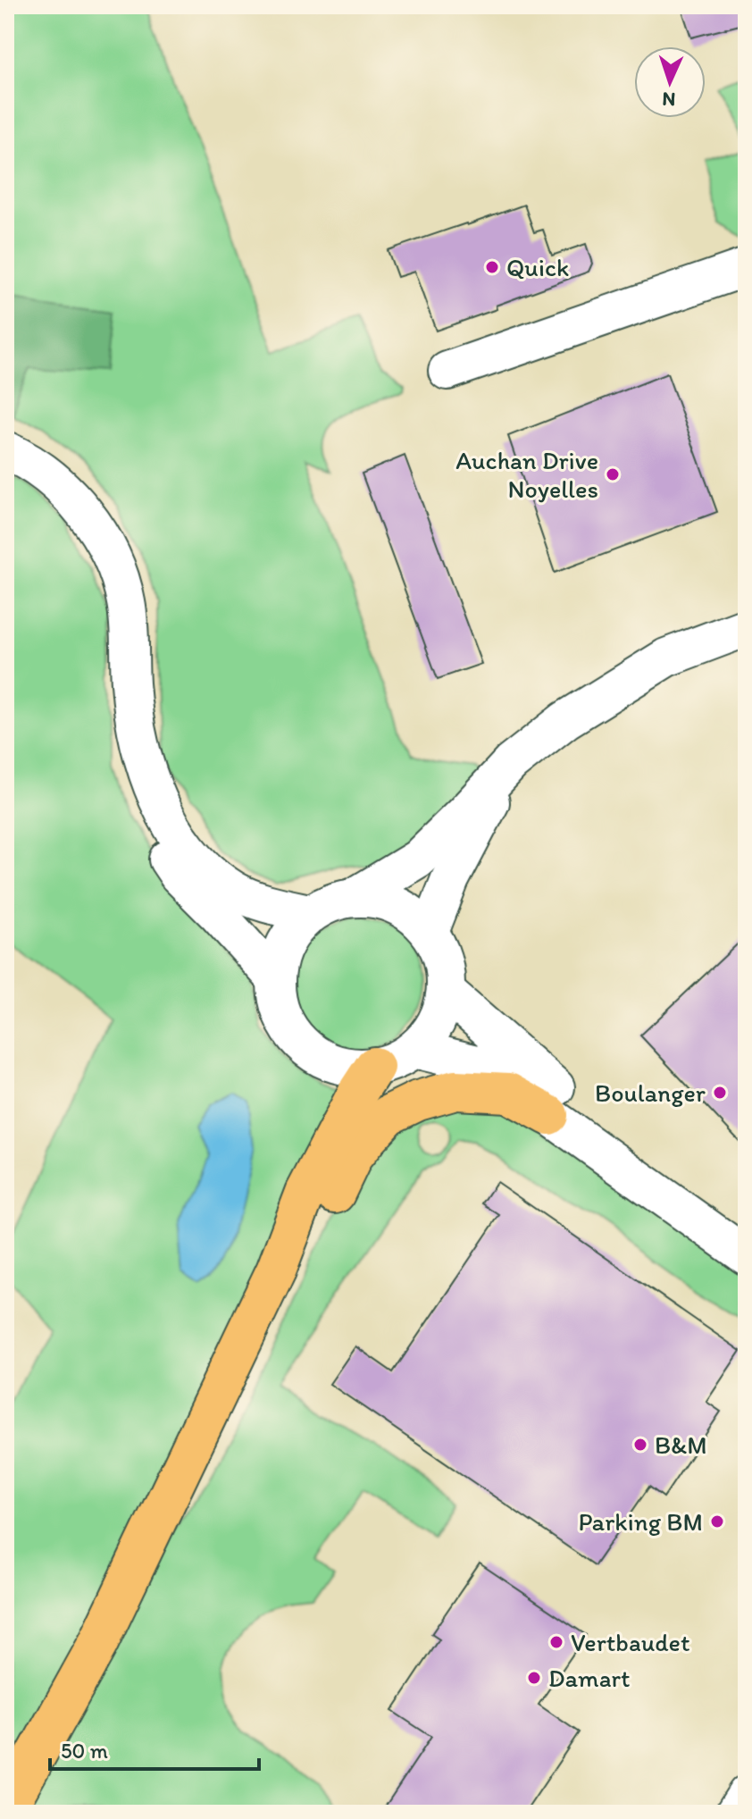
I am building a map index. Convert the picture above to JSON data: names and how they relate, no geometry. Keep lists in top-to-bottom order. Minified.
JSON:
{"places":["Quick","Auchan Drive Noyelles","Boulanger","B&M","Parking BM","Vertbaudet","Damart"],"scale_bar":"50 m","north":"bottom"}
